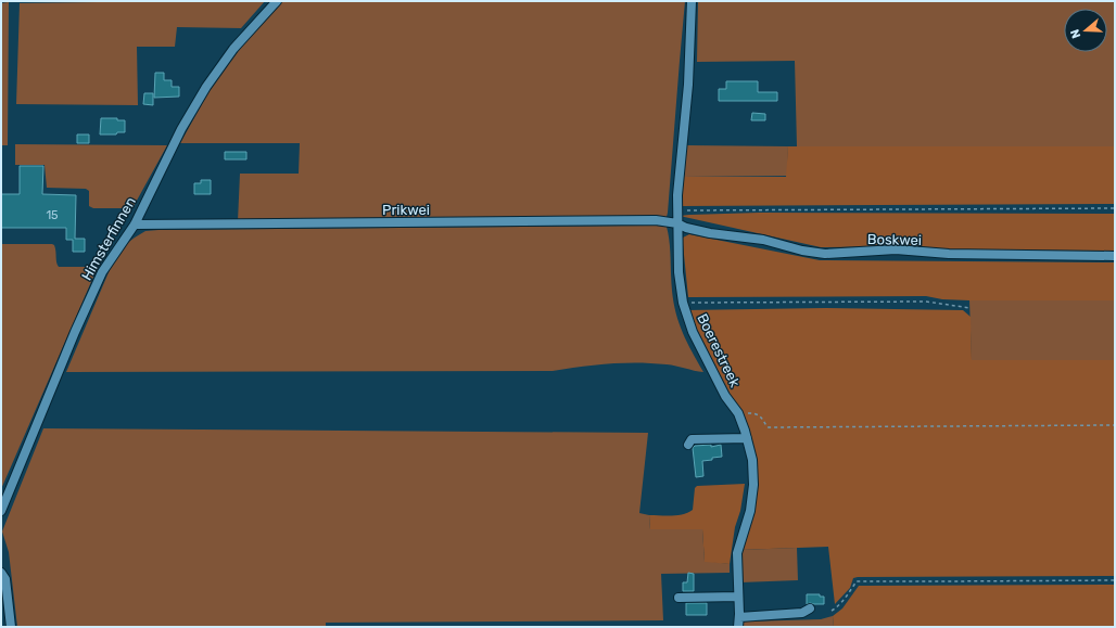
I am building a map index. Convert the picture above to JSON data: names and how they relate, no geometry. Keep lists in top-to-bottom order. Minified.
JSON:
{"streets":{"street":["Prikwei","Himsterfinnen","Boskwei","Boerestreek"]},"crossings":[["Prikwei","Himsterfinnen"],["Prikwei","Boskwei"],["Prikwei","Boerestreek"],["Boskwei","Boerestreek"]],"house_numbers":["15"],"north":"left"}
